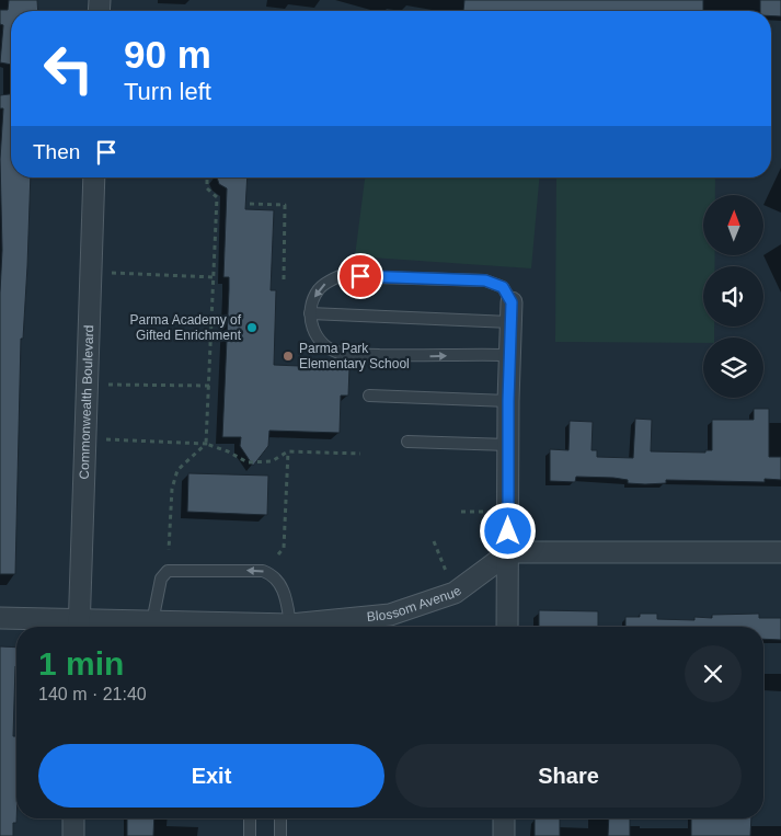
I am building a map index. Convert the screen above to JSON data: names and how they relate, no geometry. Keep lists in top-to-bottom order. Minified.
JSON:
{"streets":{"street":["Commonwealth Boulevard","Blossom Avenue"]},"places":["Parma Academy of Gifted Enrichment","Parma Park Elementary School"],"north":"top","page":{"turn":["90 m","Turn left"],"then":"Then","heading":["1 min","140 m · 21:40"],"buttons":["Exit","Share"]}}
